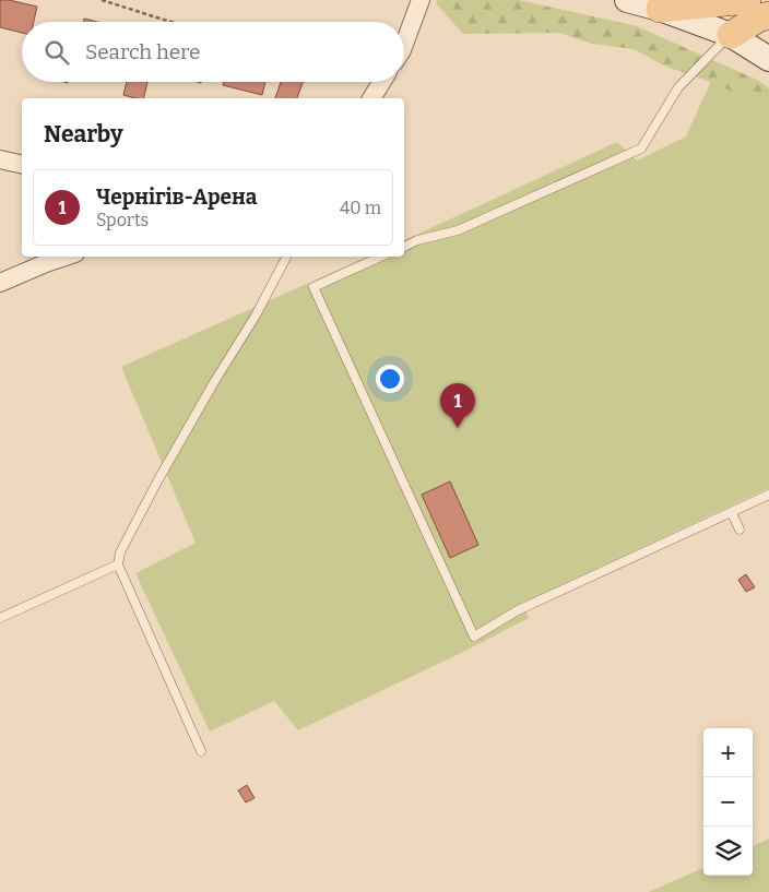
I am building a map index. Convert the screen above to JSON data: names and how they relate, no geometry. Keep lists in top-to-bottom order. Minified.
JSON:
{"page":{"search":"Search here","heading":"Nearby","list":[{"mark":"1","name":"Чернігів-Арена","note":"Sports","value":"40 m"}],"pins":"1","map_buttons":["+","−"]}}
